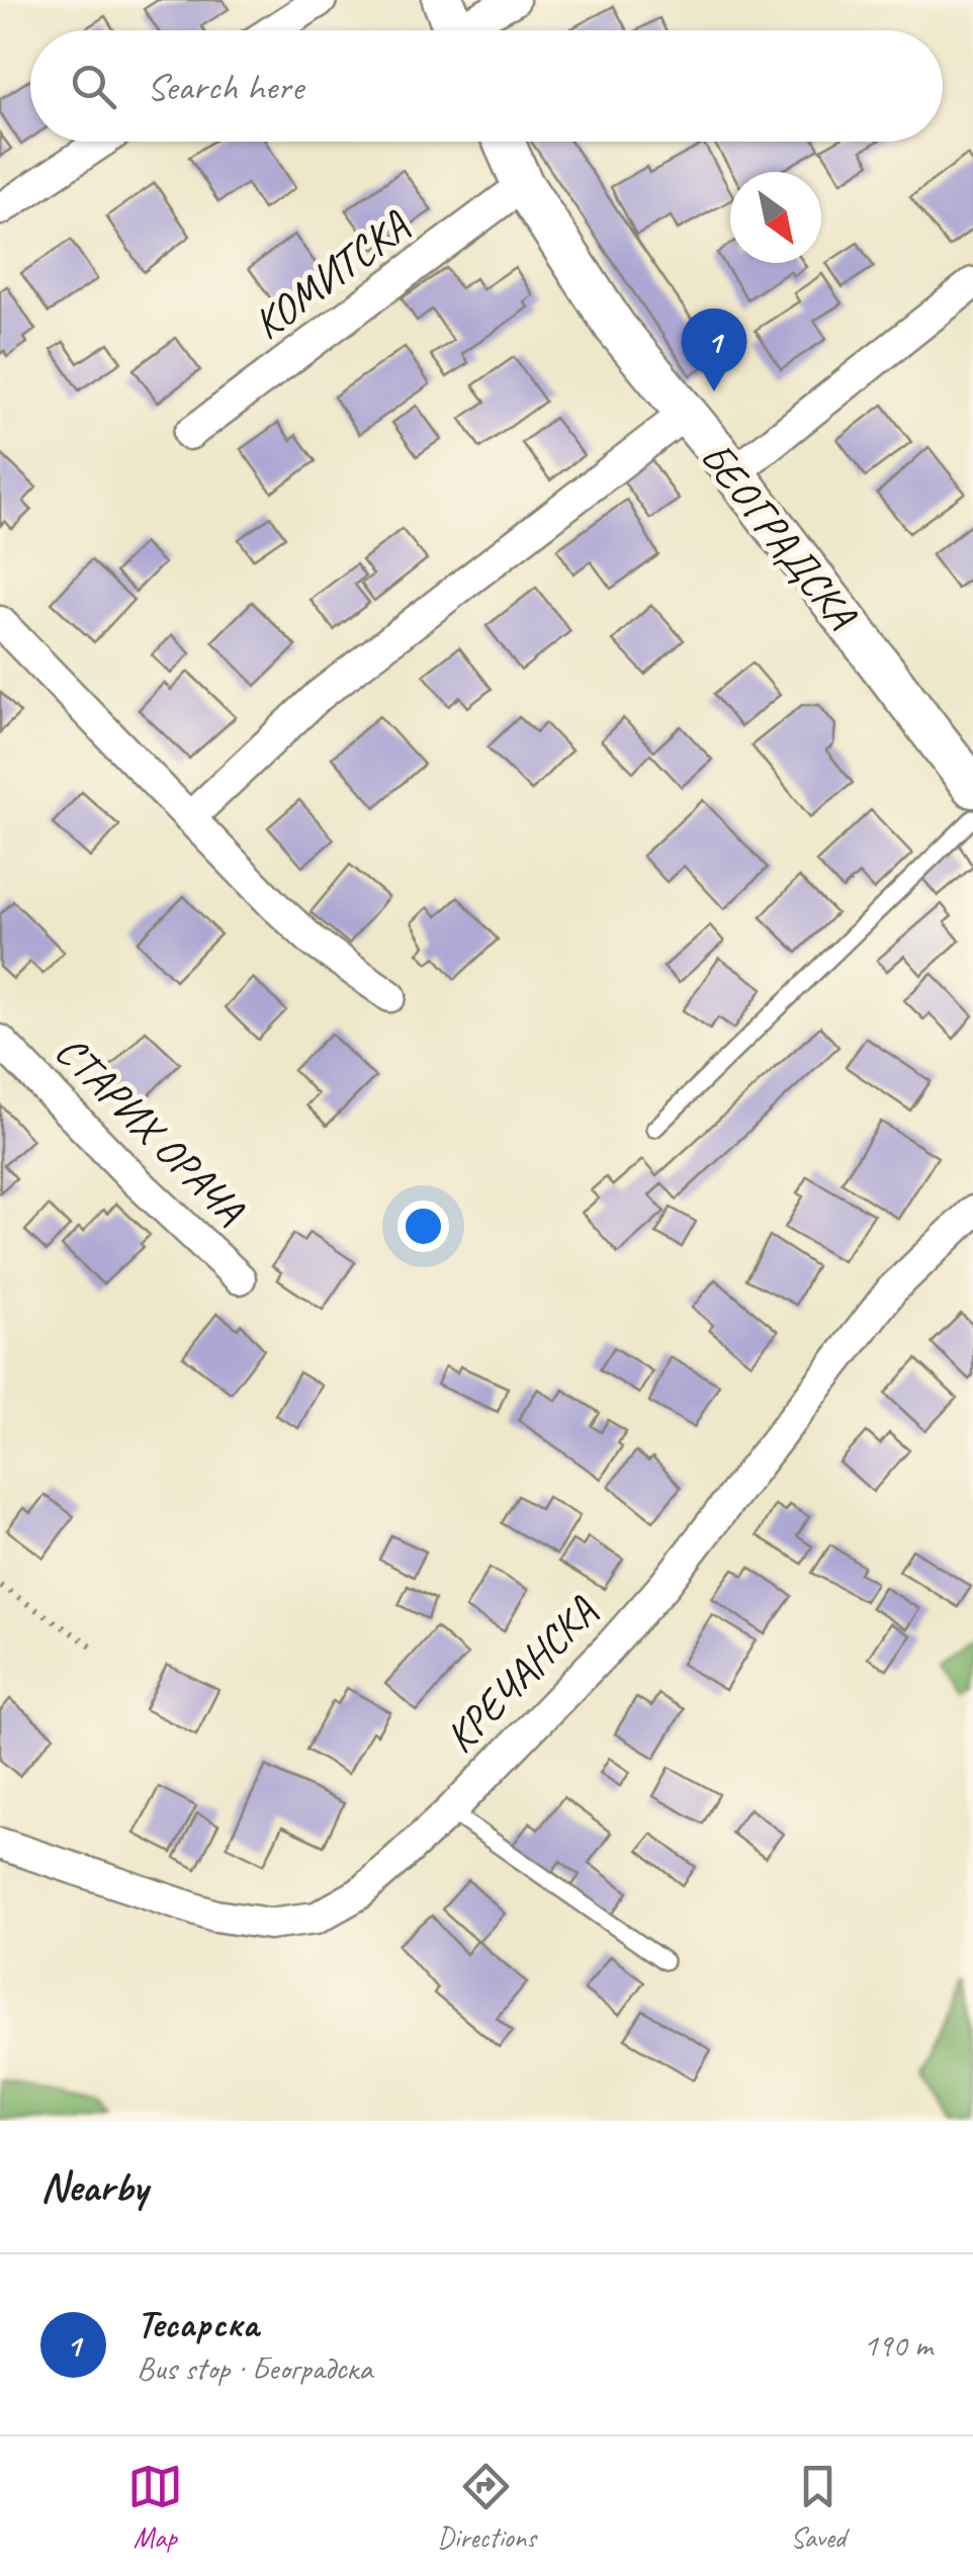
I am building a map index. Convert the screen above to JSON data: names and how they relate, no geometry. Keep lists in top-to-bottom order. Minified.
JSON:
{"streets":{"main road":["БЕОГРАДСКА"],"street":["КОМИТСКА","СТАРИХ ОРАЧА","КРЕЧАНСКА"]},"crossings":[["КОМИТСКА","БЕОГРАДСКА"]],"north":"bottom right","page":{"search":"Search here","pins":"1","heading":"Nearby","list":[{"mark":"1","name":"Тесарска","note":"Bus stop · Београдска","value":"190 m"}],"nav":["Map","Directions","Saved"]}}
